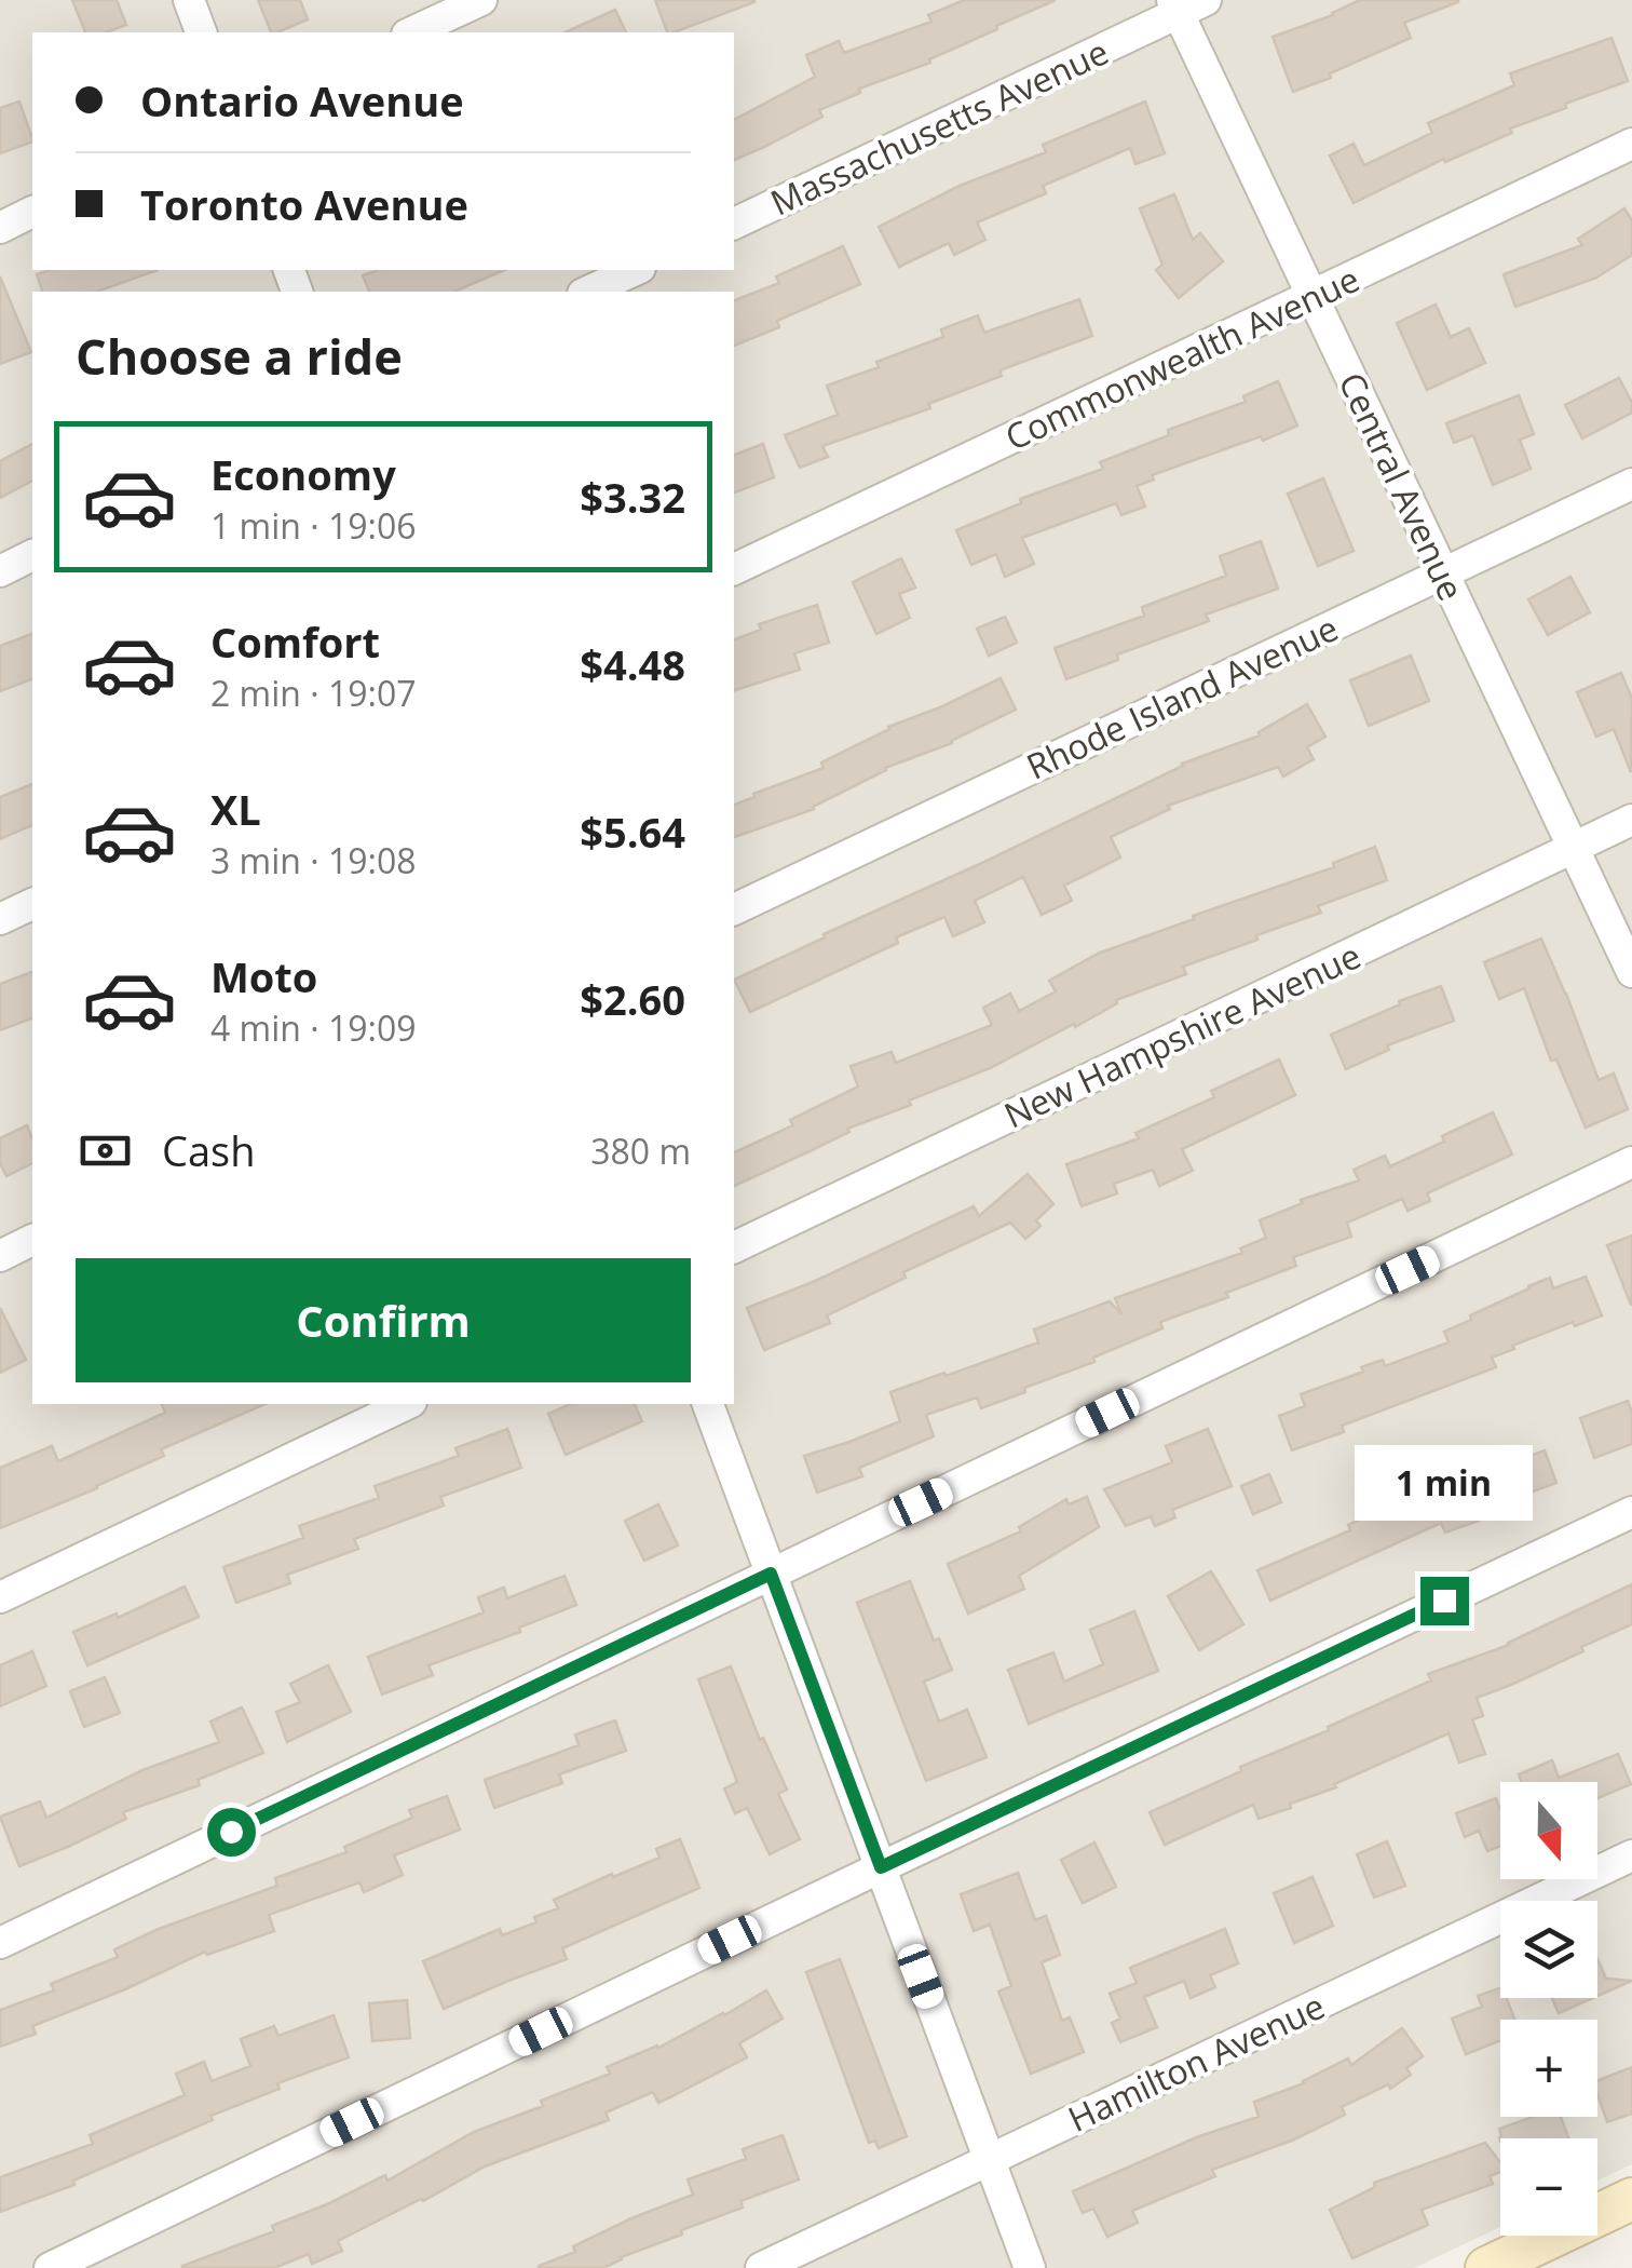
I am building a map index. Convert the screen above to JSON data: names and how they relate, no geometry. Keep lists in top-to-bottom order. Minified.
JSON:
{"streets":{"street":["Massachusetts Avenue","Commonwealth Avenue","Central Avenue","Rhode Island Avenue","New Hampshire Avenue","Hamilton Avenue"]},"crossings":[["Massachusetts Avenue","Central Avenue"],["Commonwealth Avenue","Central Avenue"],["Central Avenue","Rhode Island Avenue"],["Central Avenue","New Hampshire Avenue"]],"north":"bottom","page":{"banner":["Ontario Avenue","Toronto Avenue"],"heading":"Choose a ride","list":[{"name":"Economy","note":"1 min · 19:06","value":"$3.32"},{"name":"Comfort","note":"2 min · 19:07","value":"$4.48"},{"name":"XL","note":"3 min · 19:08","value":"$5.64"},{"name":"Moto","note":"4 min · 19:09","value":"$2.60"}],"pay":["Cash","380 m"],"buttons":"Confirm","bubble":"1 min","map_buttons":["+","−"]}}
